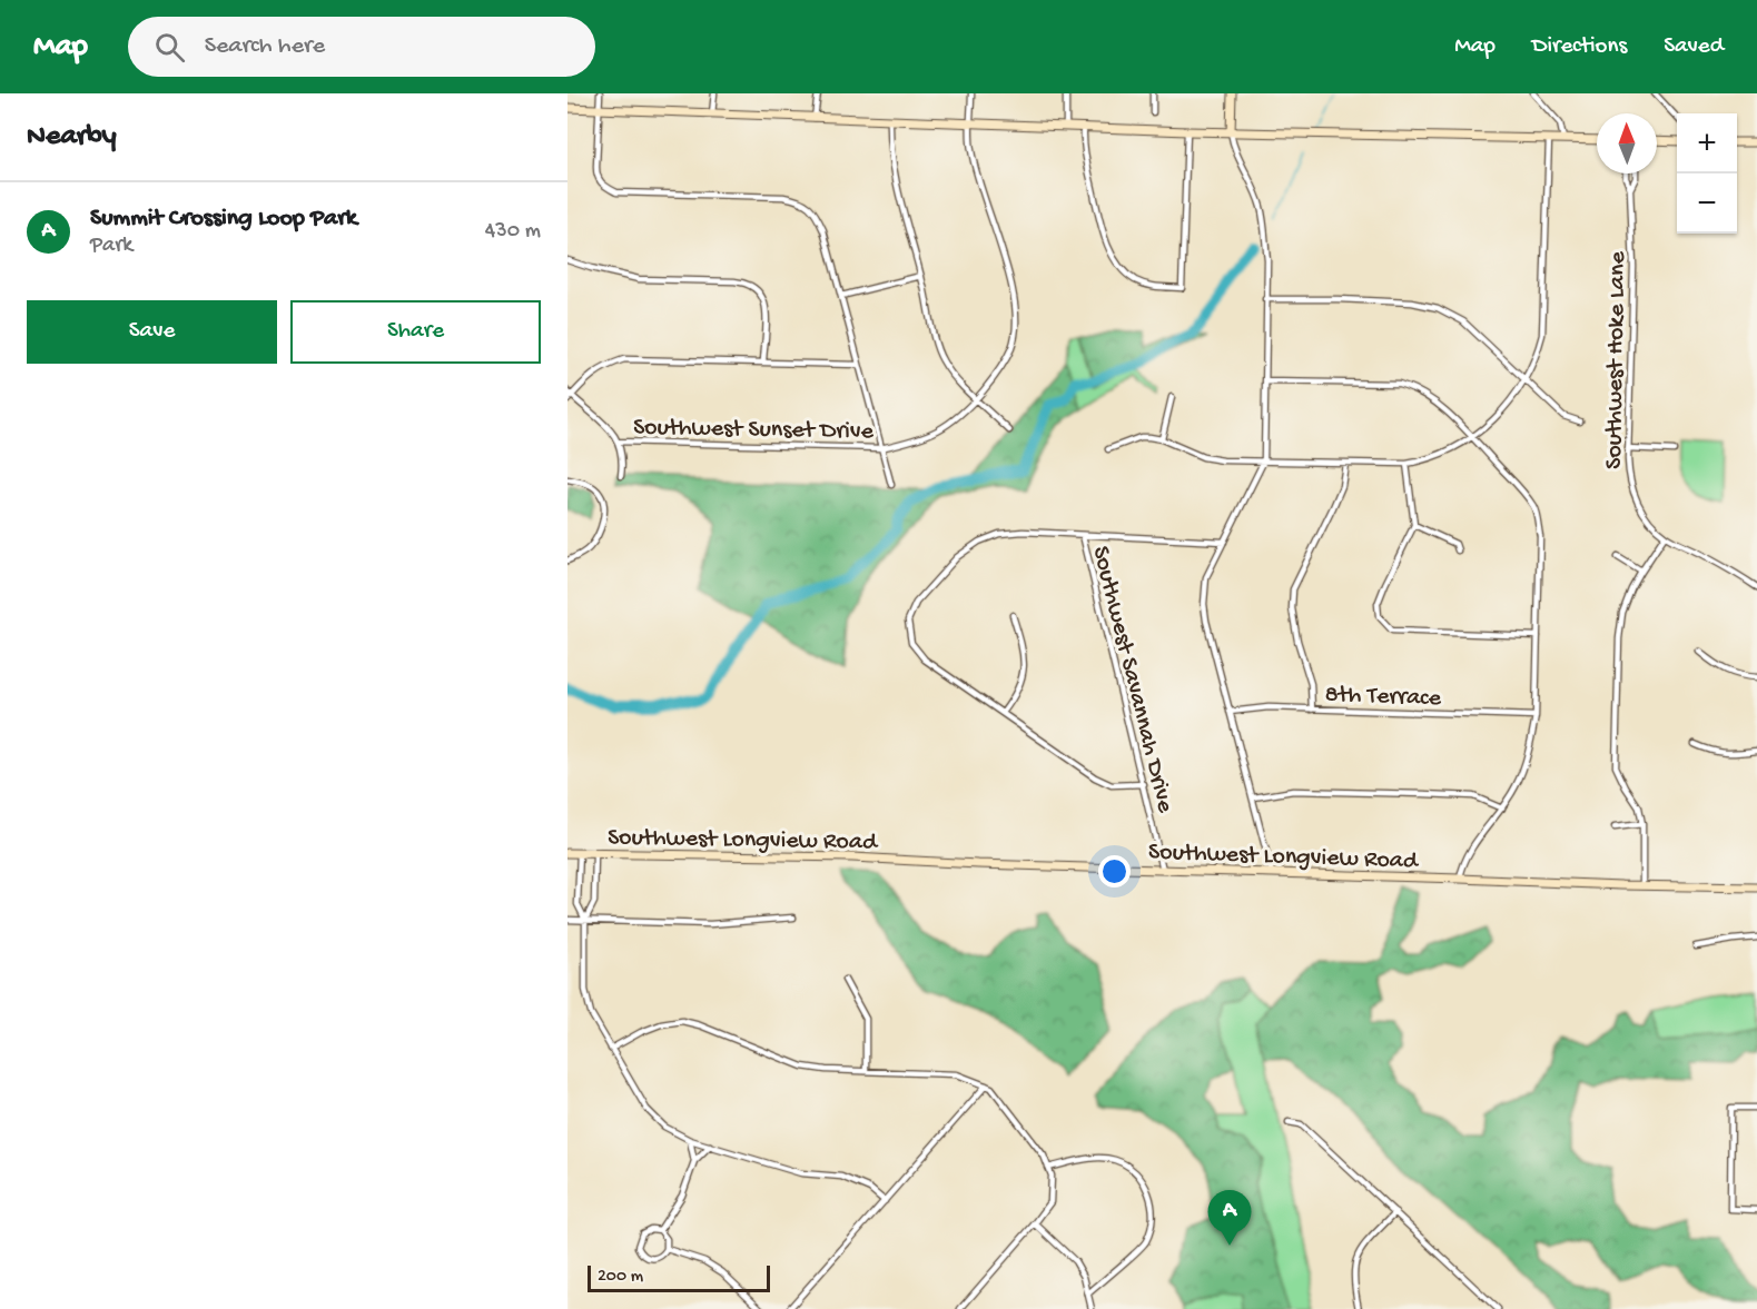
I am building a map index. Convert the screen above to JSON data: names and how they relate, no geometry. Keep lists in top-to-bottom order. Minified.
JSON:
{"streets":{"street":["Southwest Hoke Lane","Southwest Sunset Drive","Southwest Savannah Drive","8th Terrace","Southwest Longview Road"]},"crossings":[["Southwest Savannah Drive","Southwest Longview Road"]],"scale_bar":"200 m","north":"top","page":{"header":"Map","search":"Search here","nav":["Map","Directions","Saved"],"heading":"Nearby","map_buttons":["+","−"],"list":[{"mark":"A","name":"Summit Crossing Loop Park","note":"Park","value":"430 m"}],"buttons":["Save","Share"],"pins":"A","scale":"200 m"}}
